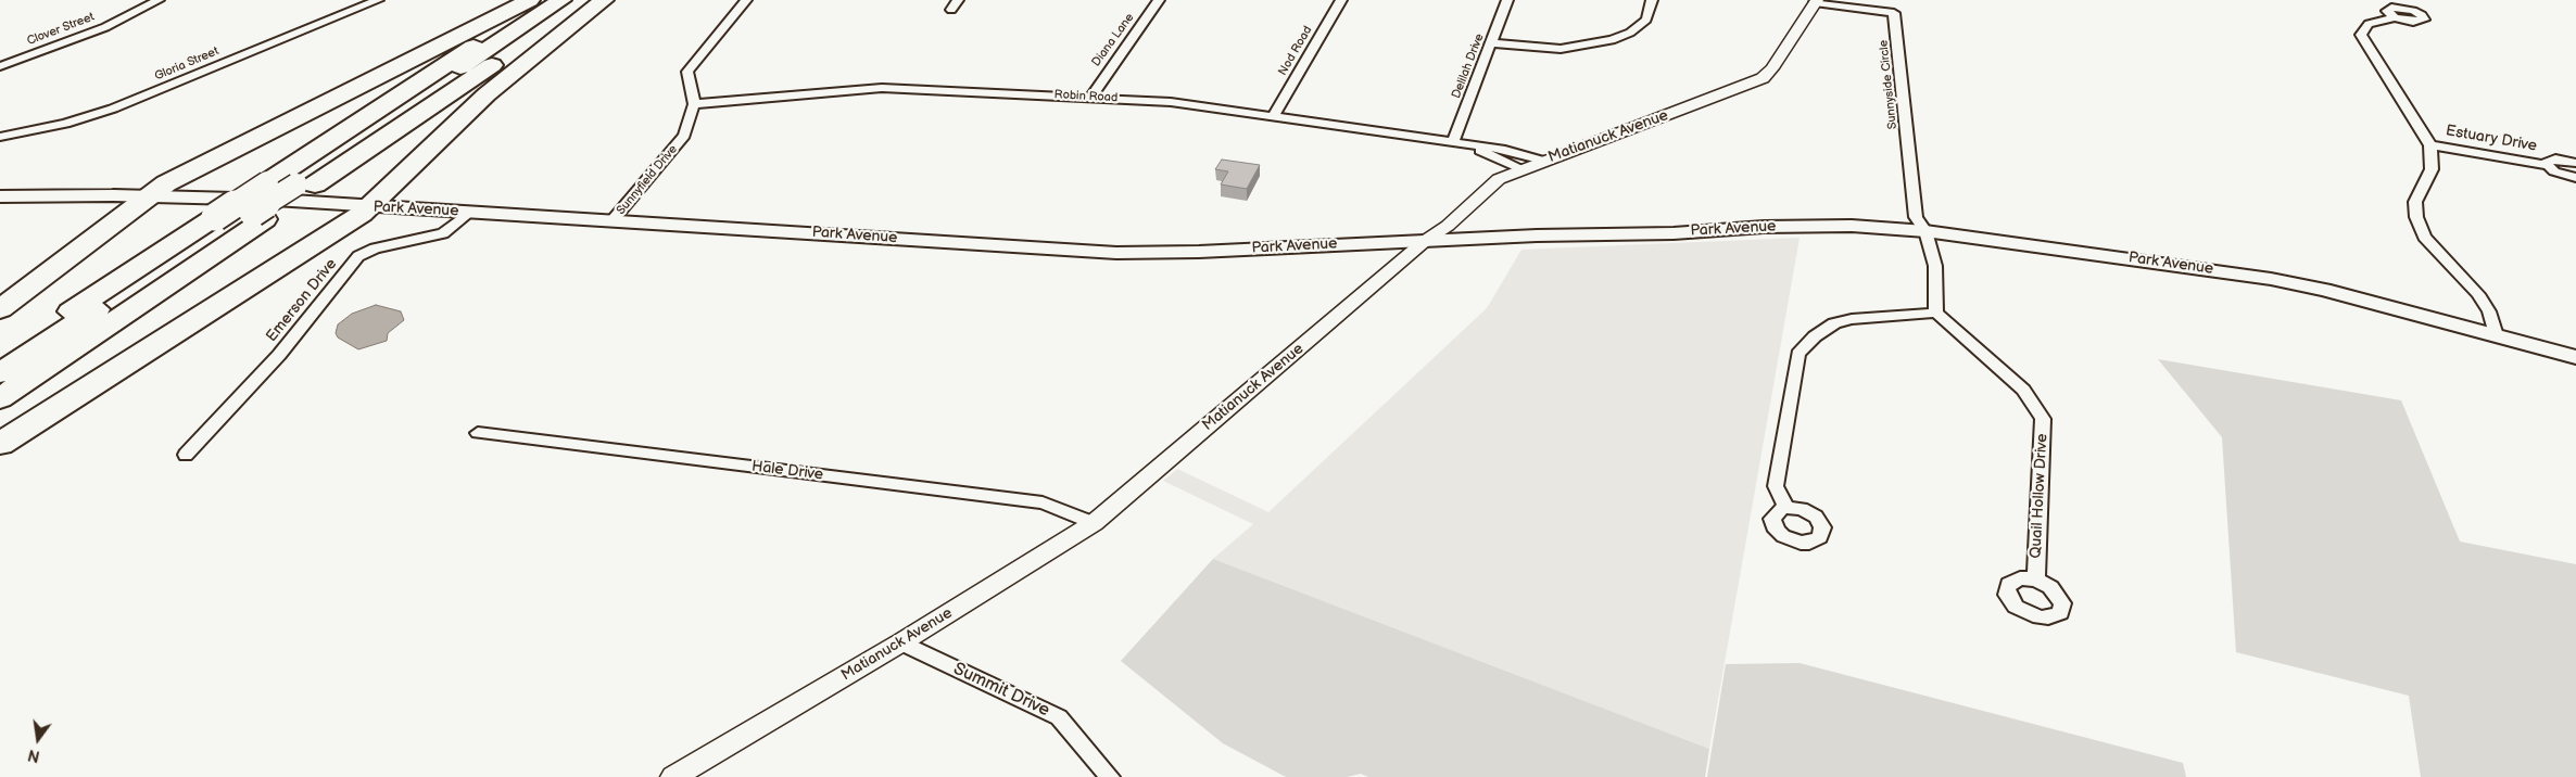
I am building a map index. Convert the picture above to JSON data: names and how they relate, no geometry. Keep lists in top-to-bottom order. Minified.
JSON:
{"streets":{"main road":["Park Avenue"],"street":["Clover Street","Diana Lane","Nod Road","Gloria Street","Delilah Drive","Sunnyside Circle","Robin Road","Matianuck Avenue","Estuary Drive","Sunnyfield Drive","Emerson Drive","Hale Drive","Quail Hollow Drive","Summit Drive"]},"crossings":[["Diana Lane","Robin Road"],["Nod Road","Robin Road"],["Delilah Drive","Robin Road"],["Sunnyside Circle","Matianuck Avenue"],["Sunnyside Circle","Park Avenue"],["Robin Road","Matianuck Avenue"],["Robin Road","Sunnyfield Drive"],["Matianuck Avenue","Park Avenue"],["Matianuck Avenue","Hale Drive"],["Matianuck Avenue","Summit Drive"],["Sunnyfield Drive","Park Avenue"],["Park Avenue","Emerson Drive"]],"north":"bottom"}
